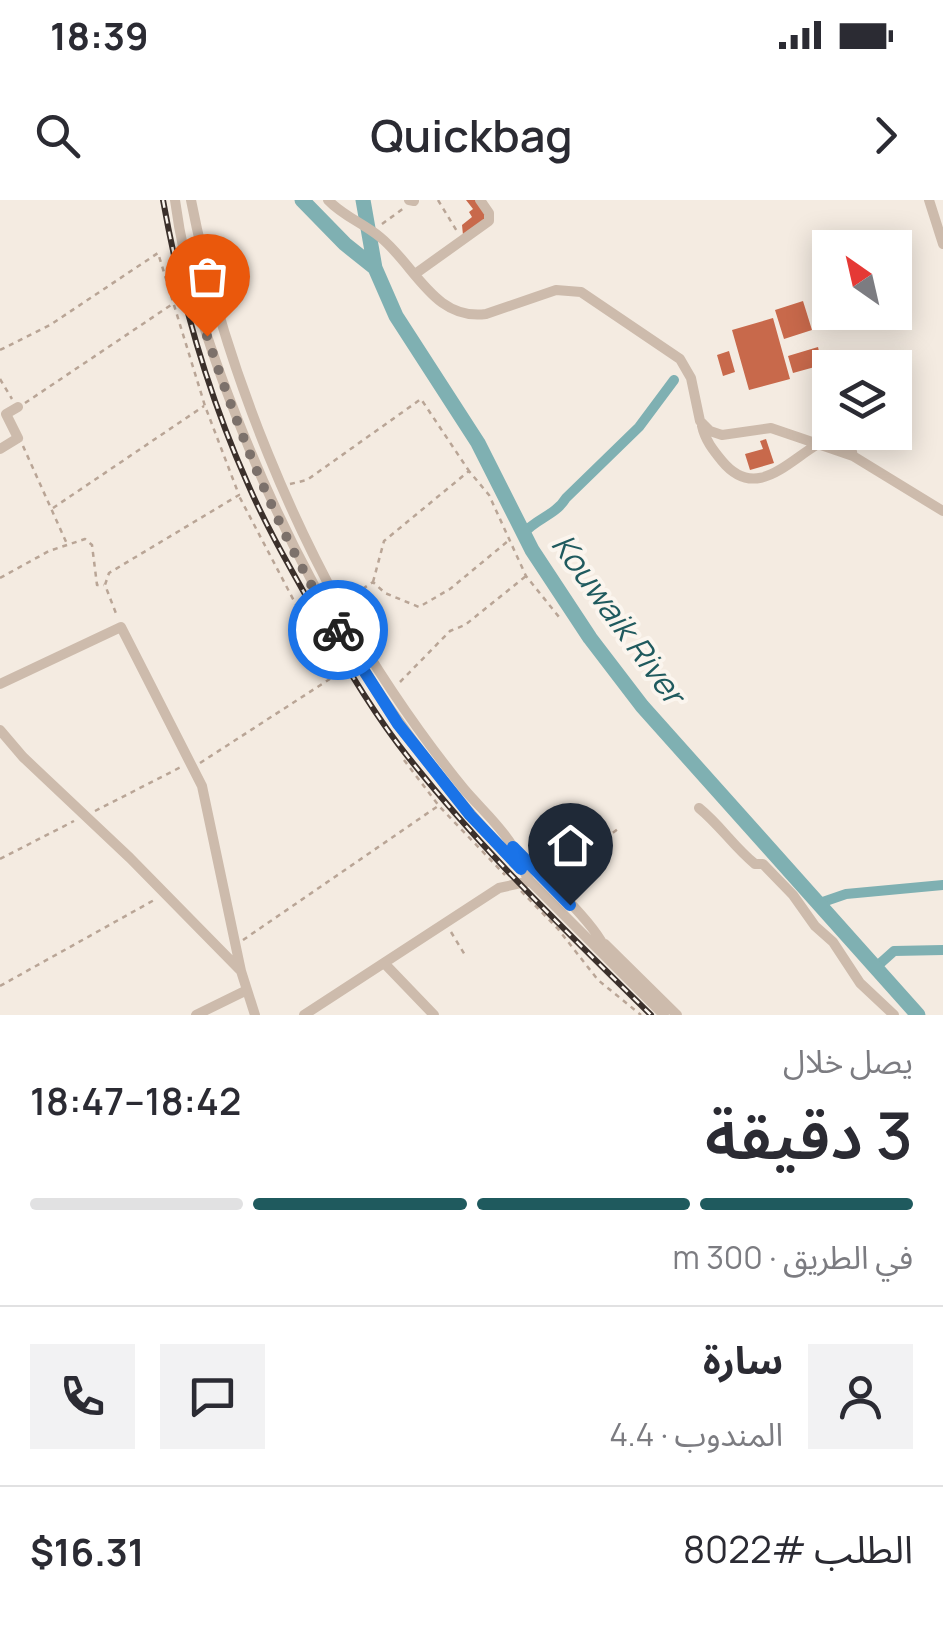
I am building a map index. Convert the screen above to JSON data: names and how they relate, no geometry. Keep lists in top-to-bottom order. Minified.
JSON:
{"water":["Kouwaik River"],"north":"top left","page":{"status":"18:39","header":"Quickbag","heading":["3 دقيقة","يصل خلال","18:42–18:47"],"panel":["سارة","المندوب · 4.4","الطلب #8022","$16.31"],"bar":"في الطريق · 300 m"}}
